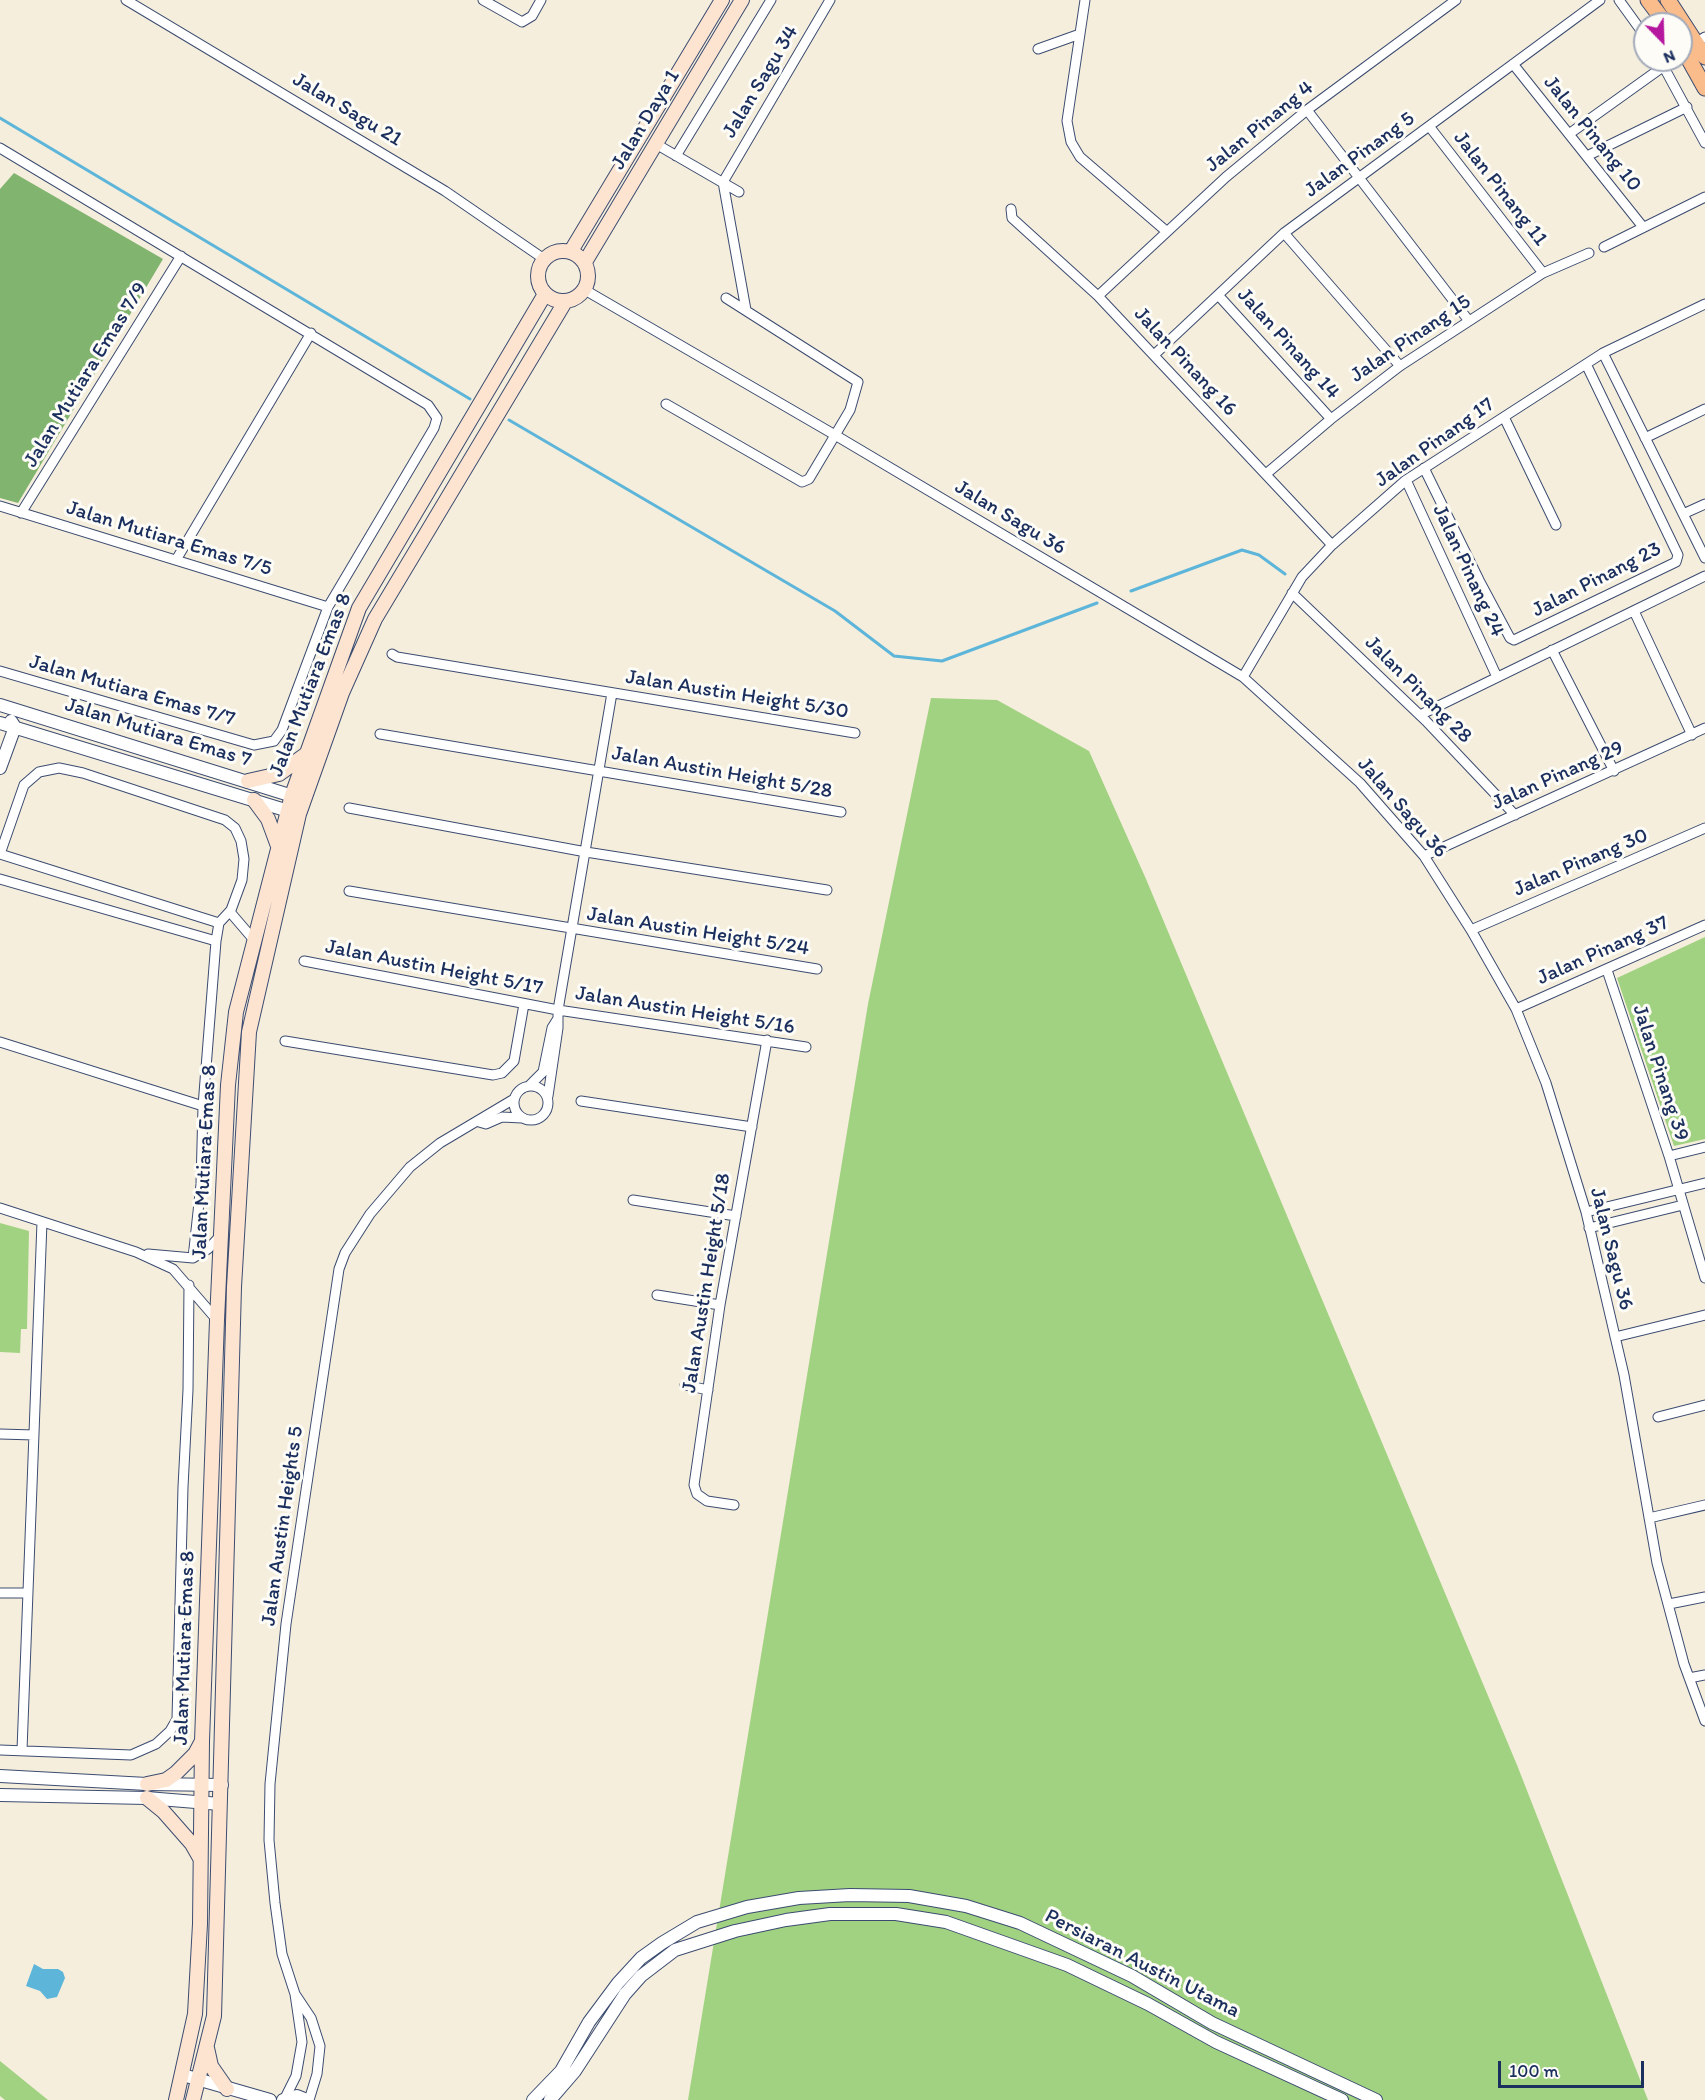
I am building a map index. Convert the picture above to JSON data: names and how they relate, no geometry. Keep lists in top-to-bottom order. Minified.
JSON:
{"streets":{"main road":["Jalan Daya 1","Jalan Mutiara Emas 8"],"street":["Jalan Sagu 34","Jalan Sagu 21","Jalan Pinang 4","Jalan Pinang 10","Jalan Pinang 5","Jalan Pinang 11","Jalan Pinang 15","Jalan Pinang 14","Jalan Pinang 16","Jalan Mutiara Emas 7/9","Jalan Pinang 17","Jalan Sagu 36","Jalan Mutiara Emas 7/5","Jalan Pinang 24","Jalan Pinang 23","Jalan Pinang 28","Jalan Mutiara Emas 7/7","Jalan Austin Height 5/30","Jalan Mutiara Emas 7","Jalan Austin Height 5/28","Jalan Pinang 29","Jalan Pinang 30","Jalan Austin Height 5/24","Jalan Pinang 37","Jalan Austin Height 5/17","Jalan Austin Height 5/16","Jalan Pinang 39","Jalan Austin Height 5/18","Jalan Austin Heights 5","Persiaran Austin Utama"]},"crossings":[["Jalan Sagu 21","Jalan Daya 1"],["Jalan Sagu 21","Jalan Sagu 36"],["Jalan Sagu 21","Jalan Mutiara Emas 8"],["Jalan Daya 1","Jalan Sagu 36"],["Jalan Daya 1","Jalan Mutiara Emas 8"],["Jalan Pinang 4","Jalan Pinang 16"],["Jalan Pinang 10","Jalan Pinang 5"],["Jalan Pinang 5","Jalan Pinang 11"],["Jalan Pinang 5","Jalan Pinang 14"],["Jalan Pinang 5","Jalan Pinang 16"],["Jalan Pinang 11","Jalan Pinang 15"],["Jalan Pinang 15","Jalan Pinang 14"],["Jalan Pinang 15","Jalan Pinang 16"],["Jalan Pinang 16","Jalan Pinang 17"],["Jalan Mutiara Emas 7/9","Jalan Mutiara Emas 7/5"],["Jalan Pinang 17","Jalan Sagu 36"],["Jalan Pinang 17","Jalan Pinang 24"],["Jalan Pinang 17","Jalan Pinang 23"],["Jalan Pinang 17","Jalan Pinang 28"],["Jalan Sagu 36","Jalan Mutiara Emas 8"],["Jalan Sagu 36","Jalan Pinang 29"],["Jalan Sagu 36","Jalan Pinang 30"],["Jalan Sagu 36","Jalan Pinang 37"],["Jalan Mutiara Emas 7/5","Jalan Mutiara Emas 7/7"],["Jalan Mutiara Emas 8","Jalan Mutiara Emas 7"],["Jalan Pinang 28","Jalan Pinang 29"],["Jalan Pinang 37","Jalan Pinang 39"],["Jalan Austin Height 5/17","Jalan Austin Height 5/16"],["Jalan Austin Height 5/16","Jalan Austin Height 5/18"]],"scale_bar":"100 m","north":"bottom right"}
